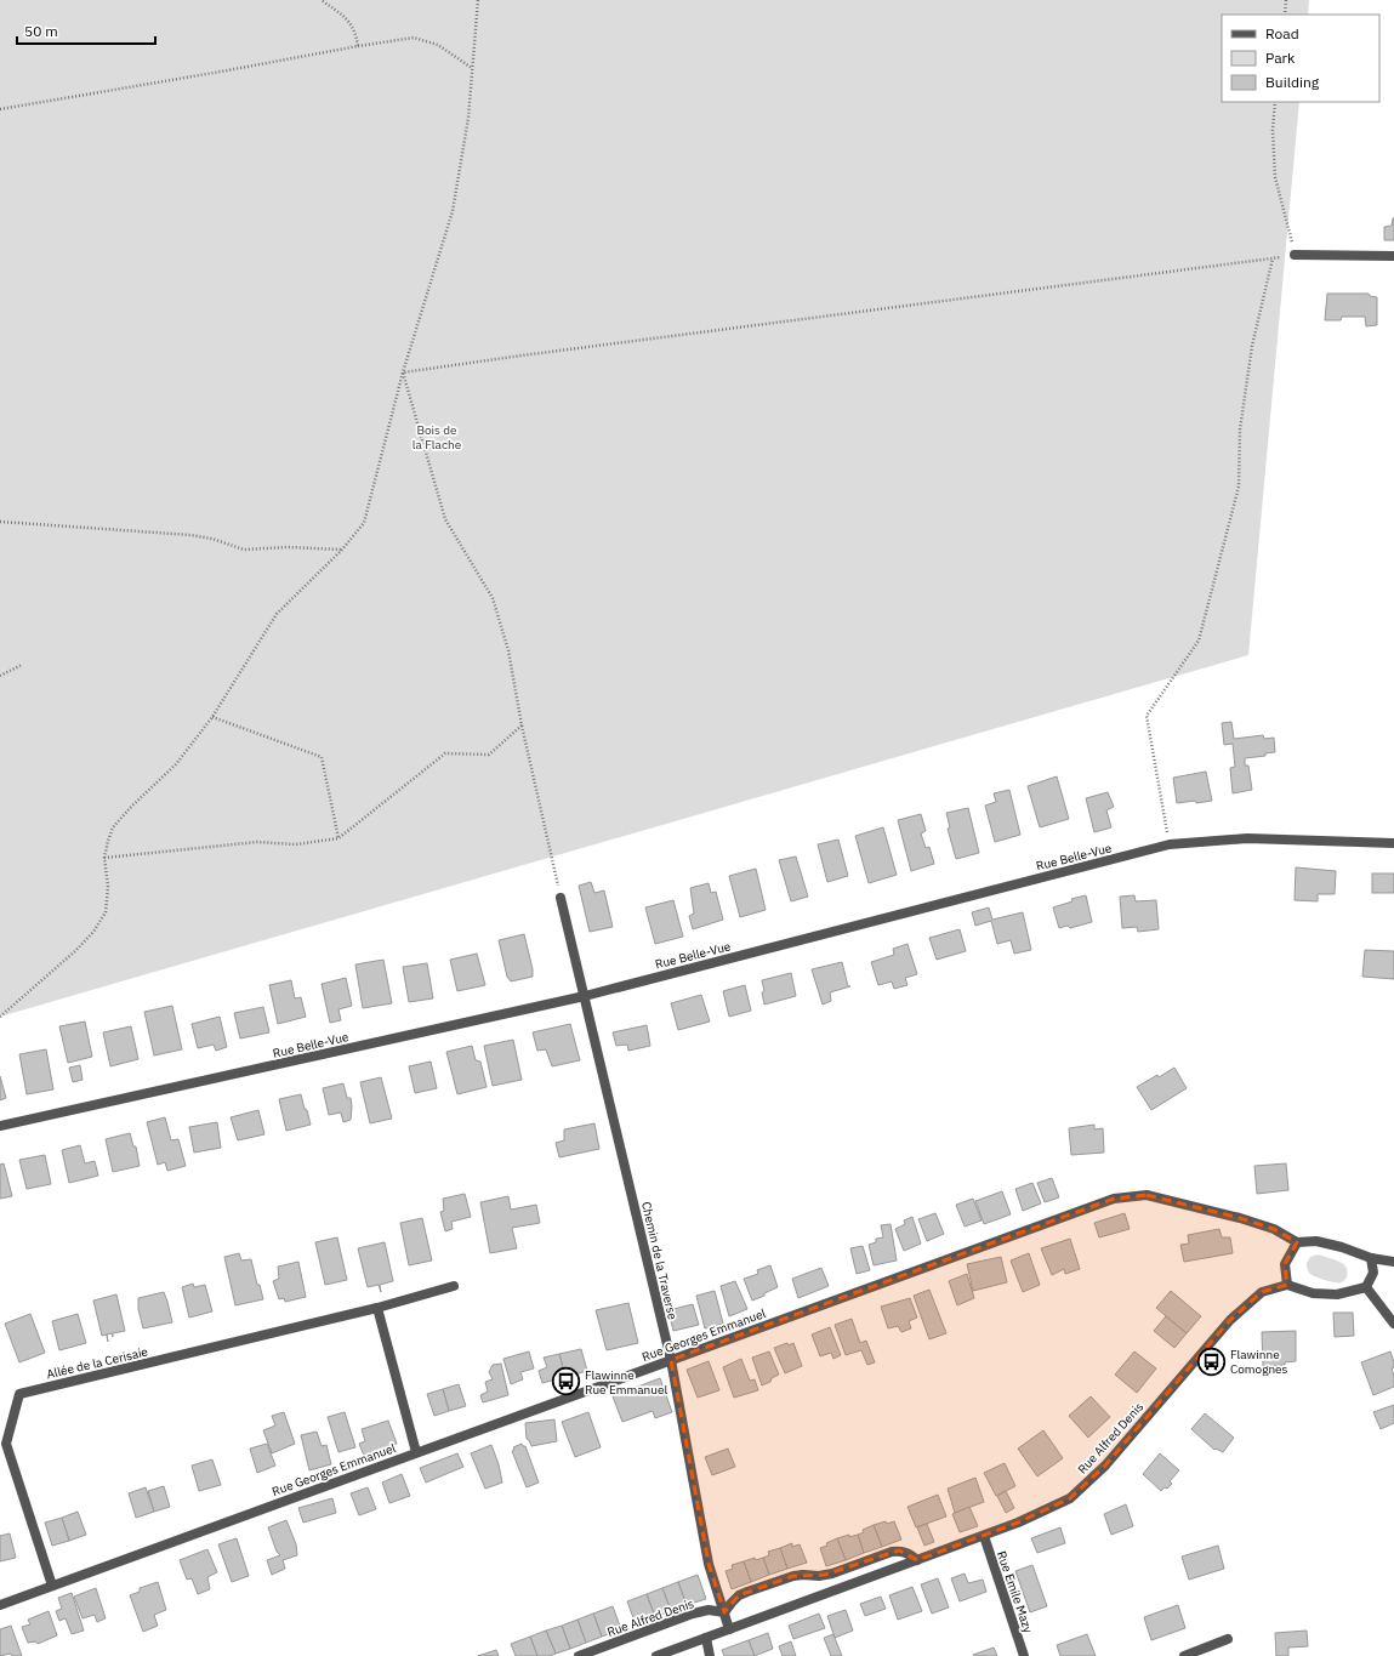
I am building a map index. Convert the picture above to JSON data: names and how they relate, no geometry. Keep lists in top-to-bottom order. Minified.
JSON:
{"streets":{"street":["Rue Belle-Vue","Chemin de la Traverse","Rue Georges Emmanuel","Allée de la Cerisaie","Rue Alfred Denis","Rue Emile Mazy"]},"crossings":[["Rue Belle-Vue","Chemin de la Traverse"],["Chemin de la Traverse","Rue Georges Emmanuel"],["Chemin de la Traverse","Rue Alfred Denis"],["Rue Georges Emmanuel","Allée de la Cerisaie"],["Rue Alfred Denis","Rue Emile Mazy"]],"parks":["Bois de la Flache"],"places":{"bus stop":["Flawinne Comognes","Flawinne Rue Emmanuel"]},"legend":["Road","Park","Building"],"scale_bar":"50 m"}
